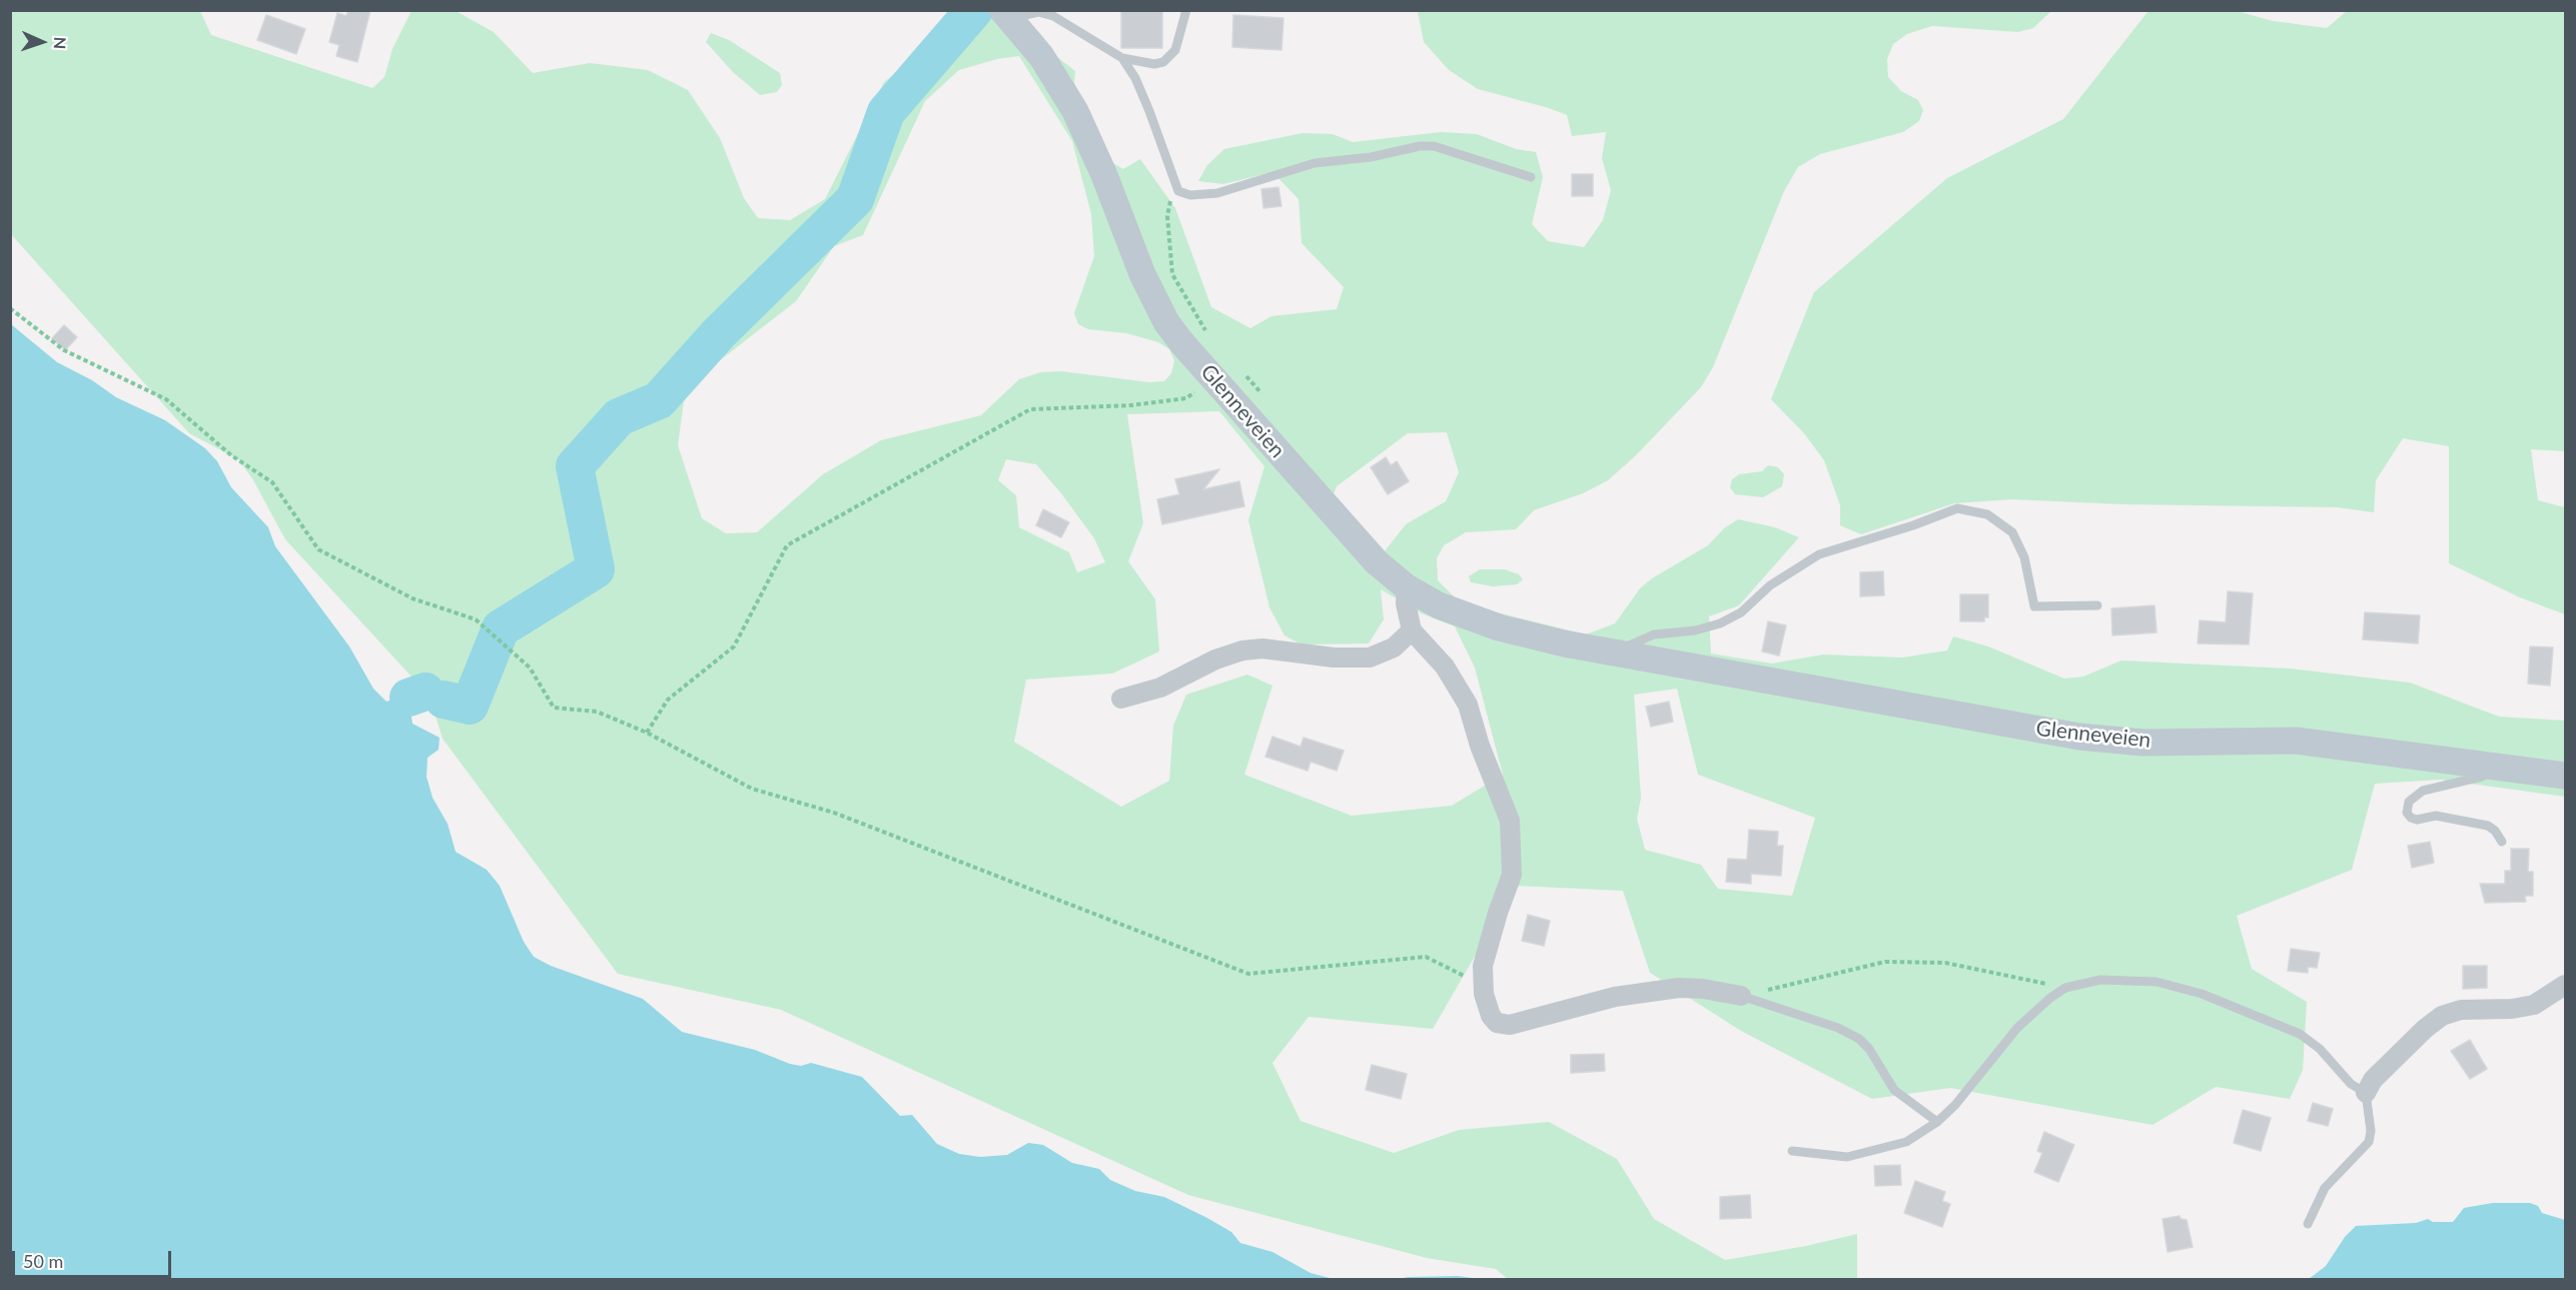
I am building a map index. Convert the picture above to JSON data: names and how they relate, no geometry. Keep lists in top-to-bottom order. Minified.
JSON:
{"streets":{"main road":["Glenneveien"]},"scale_bar":"50 m","north":"right"}
